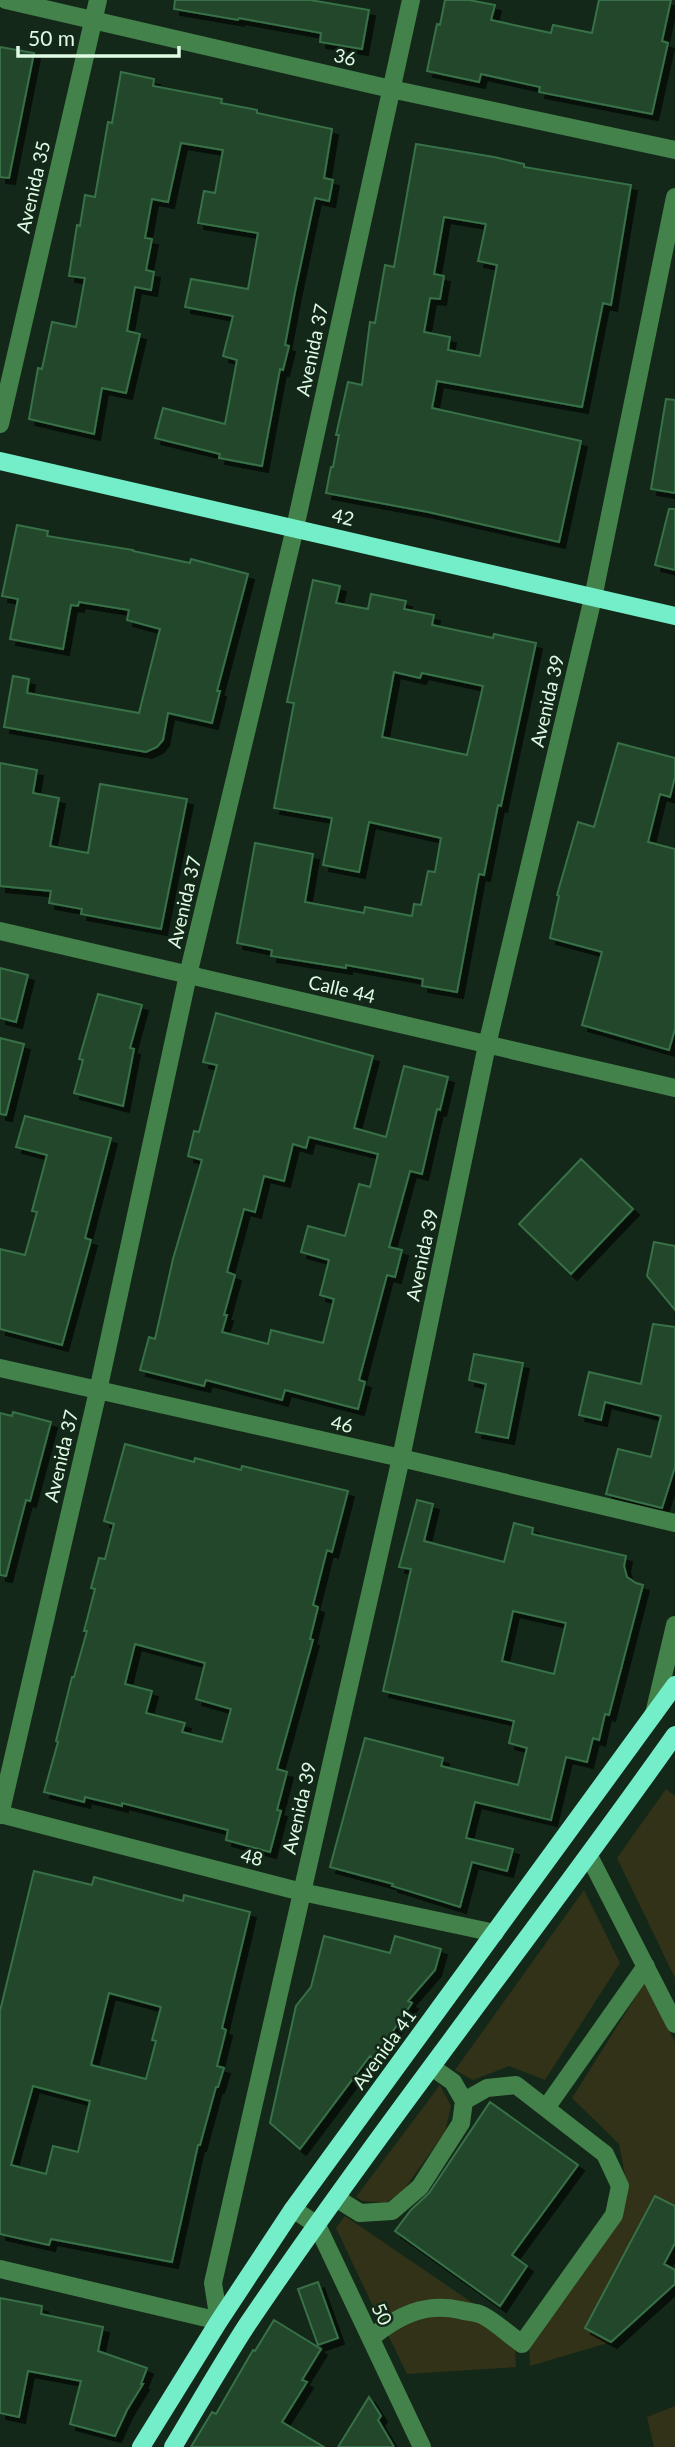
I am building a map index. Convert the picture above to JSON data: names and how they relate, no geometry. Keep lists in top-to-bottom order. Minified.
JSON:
{"streets":{"main road":["42","Avenida 41"],"street":["36","Avenida 35","Avenida 37","Avenida 39","Calle 44","46","48","50"]},"crossings":[["36","Avenida 35"],["36","Avenida 37"],["Avenida 37","42"],["Avenida 37","Calle 44"],["Avenida 37","46"],["Avenida 37","48"],["42","Avenida 39"],["Avenida 39","Calle 44"],["Avenida 39","46"],["Avenida 39","48"],["Avenida 39","Avenida 41"],["48","Avenida 41"]],"scale_bar":"50 m"}
